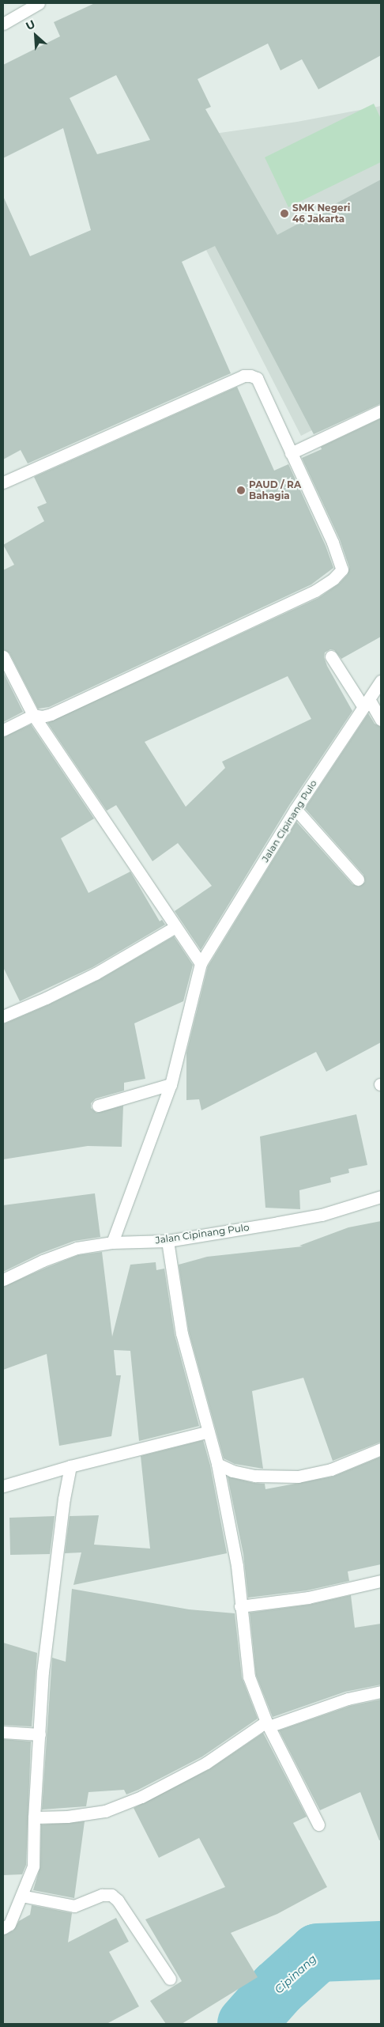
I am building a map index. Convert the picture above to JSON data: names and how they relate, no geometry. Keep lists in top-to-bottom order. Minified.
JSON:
{"streets":{"street":["Jalan Cipinang Pulo"]},"water":["Cipinang"],"places":["SMK Negeri 46 Jakarta","PAUD / RA Bahagia"],"north":"top left"}
